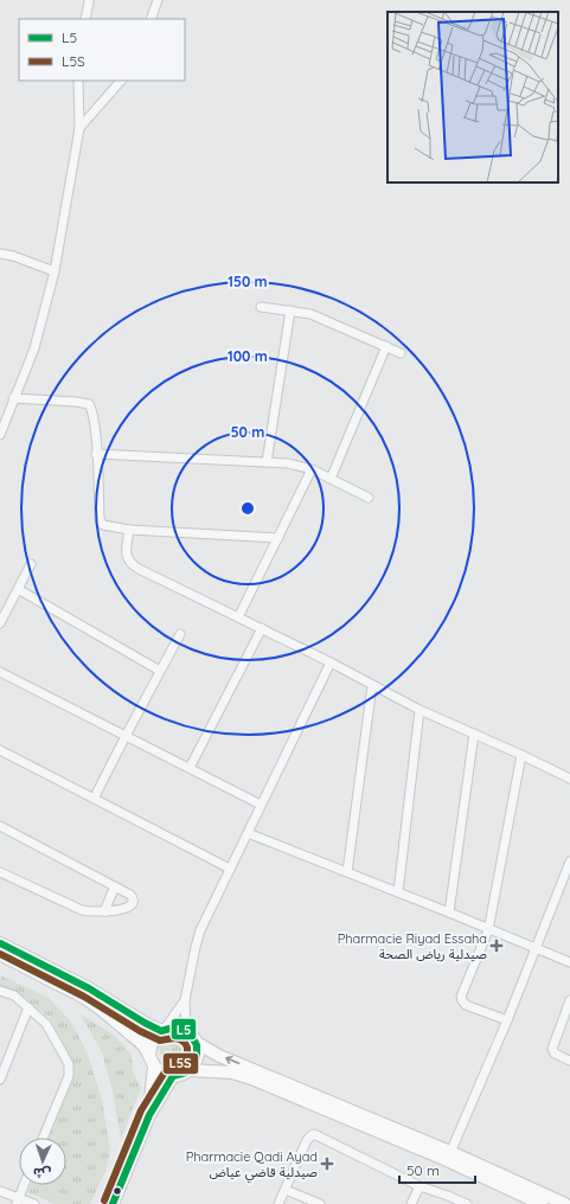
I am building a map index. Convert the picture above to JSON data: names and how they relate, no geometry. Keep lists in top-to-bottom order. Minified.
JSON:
{"places":{"health":["Pharmacie Riyad Essaha صيدلية رياض الصحة","Pharmacie Qadi Ayad صيدلية قاضي عياض"]},"lines":["transit line L5","transit line L5S"],"legend":["L5","L5S"],"scale_bar":"50 m","north":"bottom","rings":["150 m","100 m","50 m"]}
